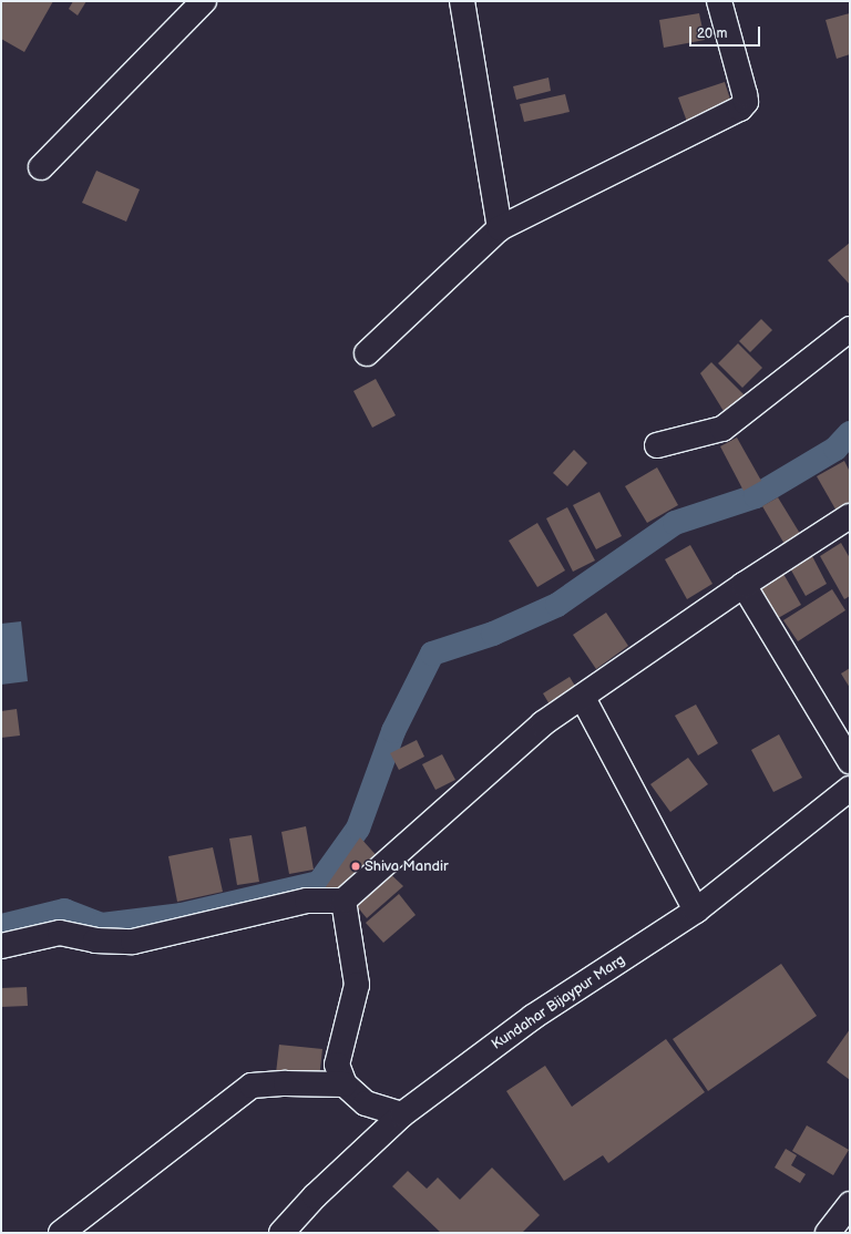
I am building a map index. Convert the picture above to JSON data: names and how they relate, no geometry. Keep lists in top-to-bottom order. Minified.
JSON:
{"streets":{"street":["Kundahar Bijaypur Marg"]},"places":["Shiva Mandir"],"scale_bar":"20 m"}
